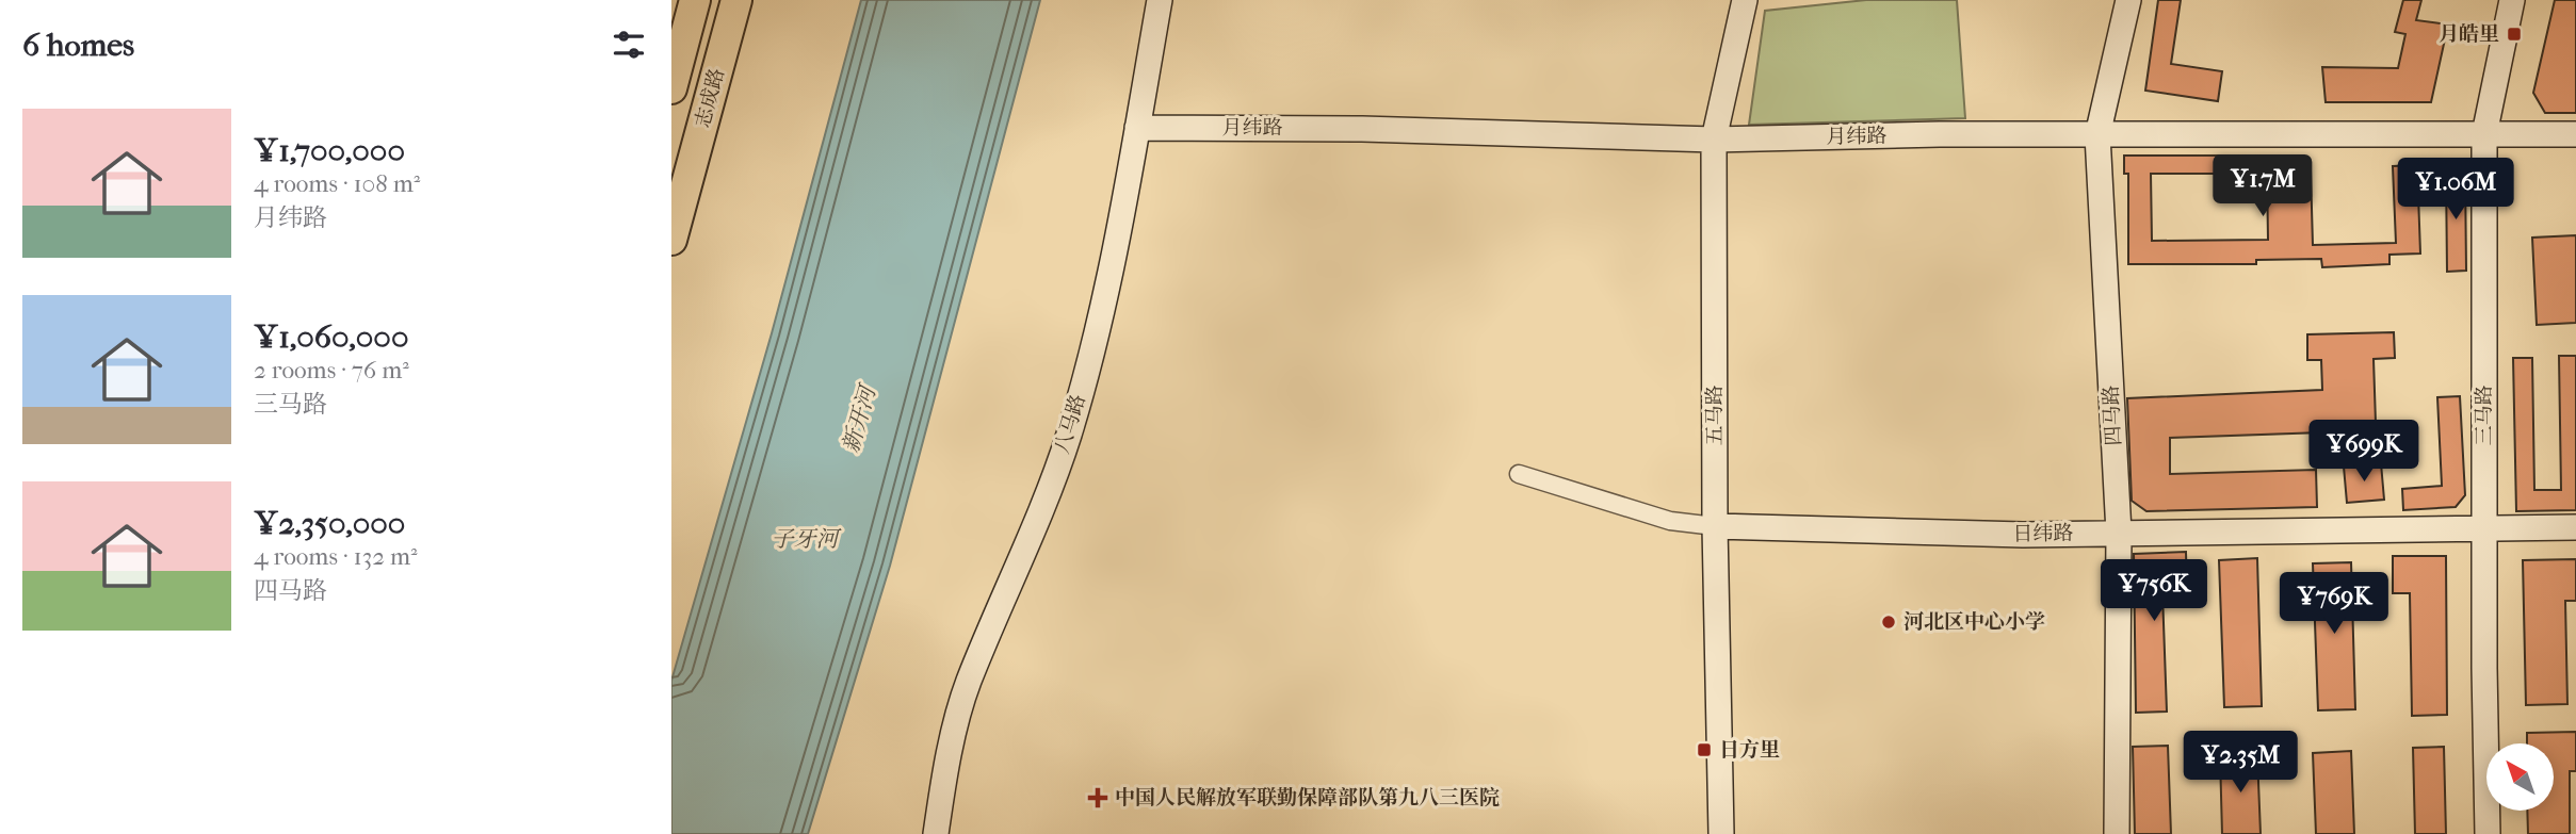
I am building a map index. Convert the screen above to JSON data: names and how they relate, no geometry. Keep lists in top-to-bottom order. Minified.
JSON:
{"streets":{"highway":["志成路"],"street":["月纬路","五马路","四马路","三马路","八马路","日纬路"]},"crossings":[["月纬路","五马路"],["月纬路","四马路"],["月纬路","三马路"],["月纬路","八马路"],["五马路","日纬路"],["四马路","日纬路"],["三马路","日纬路"]],"water":["新开河","子牙河"],"places":{"transit":["月皓里","日方里"],"other":["河北区中心小学"],"health":["中国人民解放军联勤保障部队第九八三医院"]},"north":"top left","page":{"heading":"6 homes","list":[{"name":"¥1,700,000","note":"4 rooms · 108 m² · 月纬路"},{"name":"¥1,060,000","note":"2 rooms · 76 m² · 三马路"},{"name":"¥2,350,000","note":"4 rooms · 132 m² · 四马路"}],"price":["¥1.7M","¥1.06M","¥699K","¥756K","¥769K","¥2.35M"]}}
